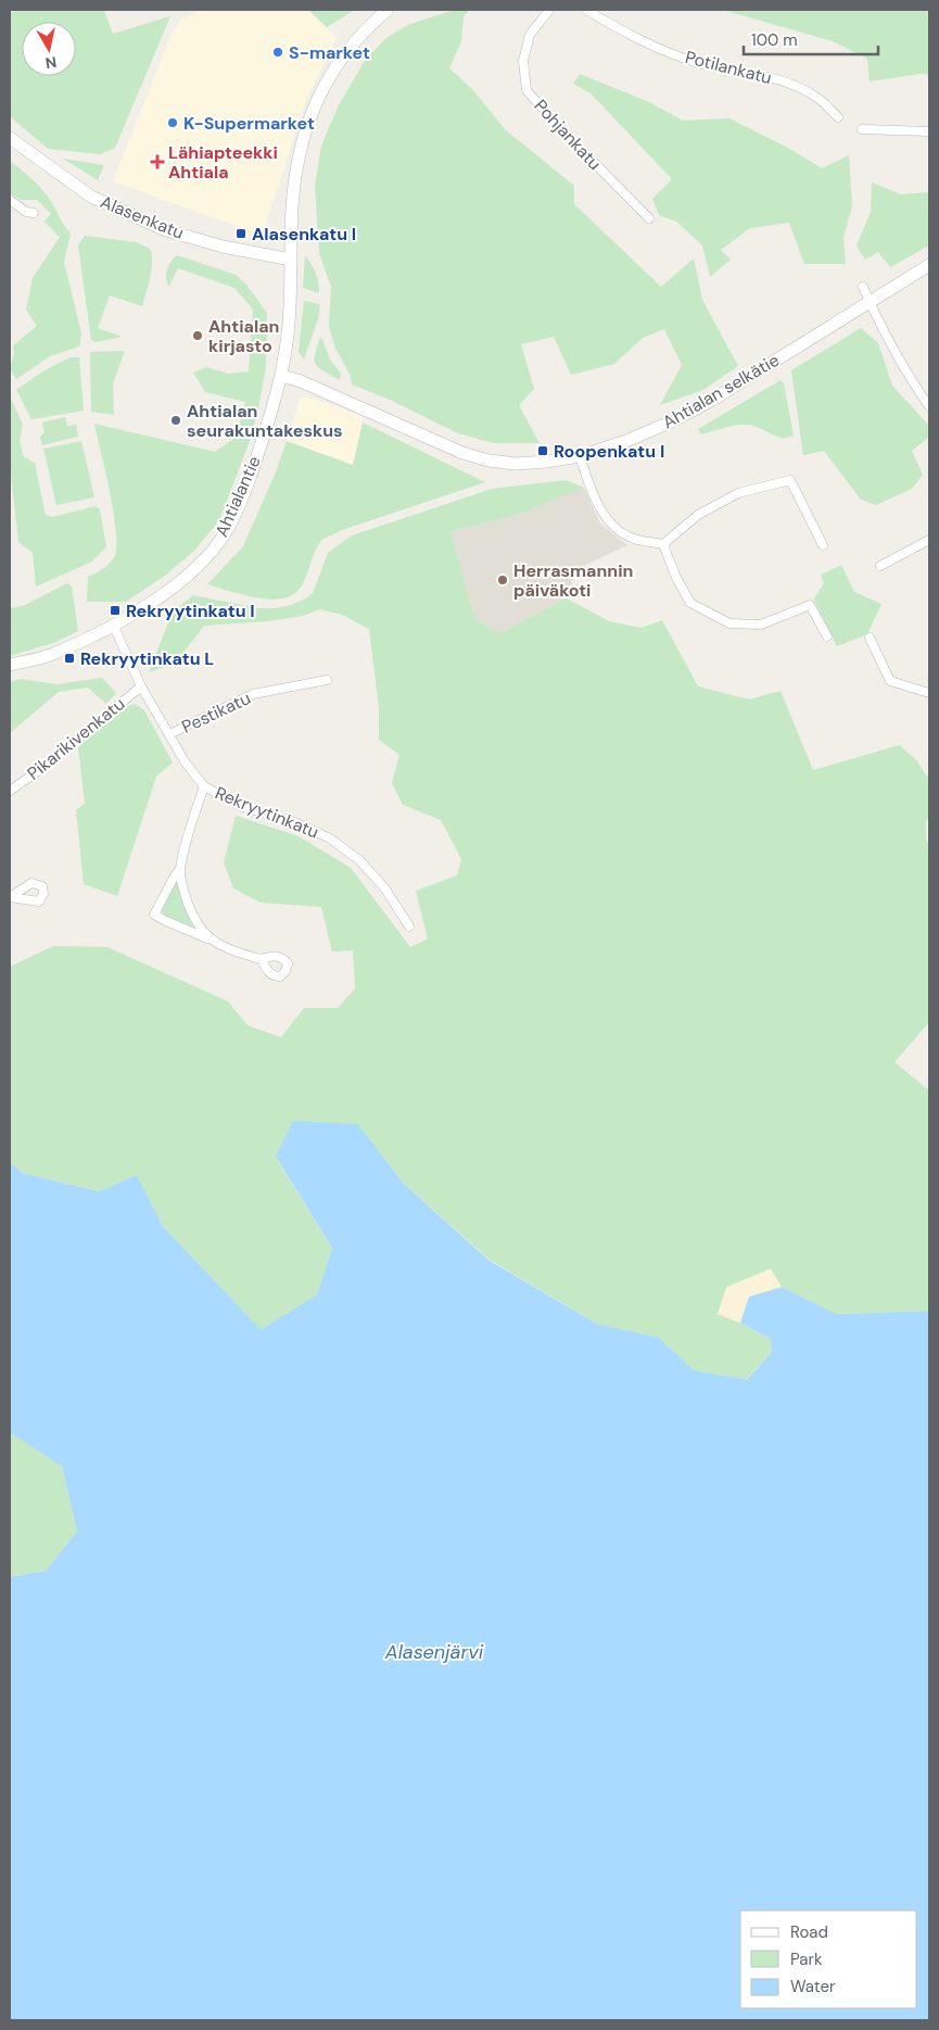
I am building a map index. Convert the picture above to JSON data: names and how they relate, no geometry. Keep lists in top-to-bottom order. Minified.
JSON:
{"streets":{"street":["Potilankatu","Pohjankatu","Alasenkatu","Ahtialan selkätie","Ahtialantie","Pestikatu","Pikarikivenkatu","Rekryytinkatu"]},"crossings":[["Alasenkatu","Ahtialantie"],["Ahtialan selkätie","Ahtialantie"],["Ahtialantie","Rekryytinkatu"],["Pestikatu","Rekryytinkatu"],["Pikarikivenkatu","Rekryytinkatu"]],"water":["Alasenjärvi"],"places":{"other":["S-market","K-Supermarket","Ahtialan kirjasto","Ahtialan seurakuntakeskus","Herrasmannin päiväkoti"],"health":["Lähiapteekki Ahtiala"],"transit":["Alasenkatu I","Roopenkatu I","Rekryytinkatu I","Rekryytinkatu L"]},"legend":["Road","Park","Water"],"scale_bar":"100 m","north":"bottom"}
